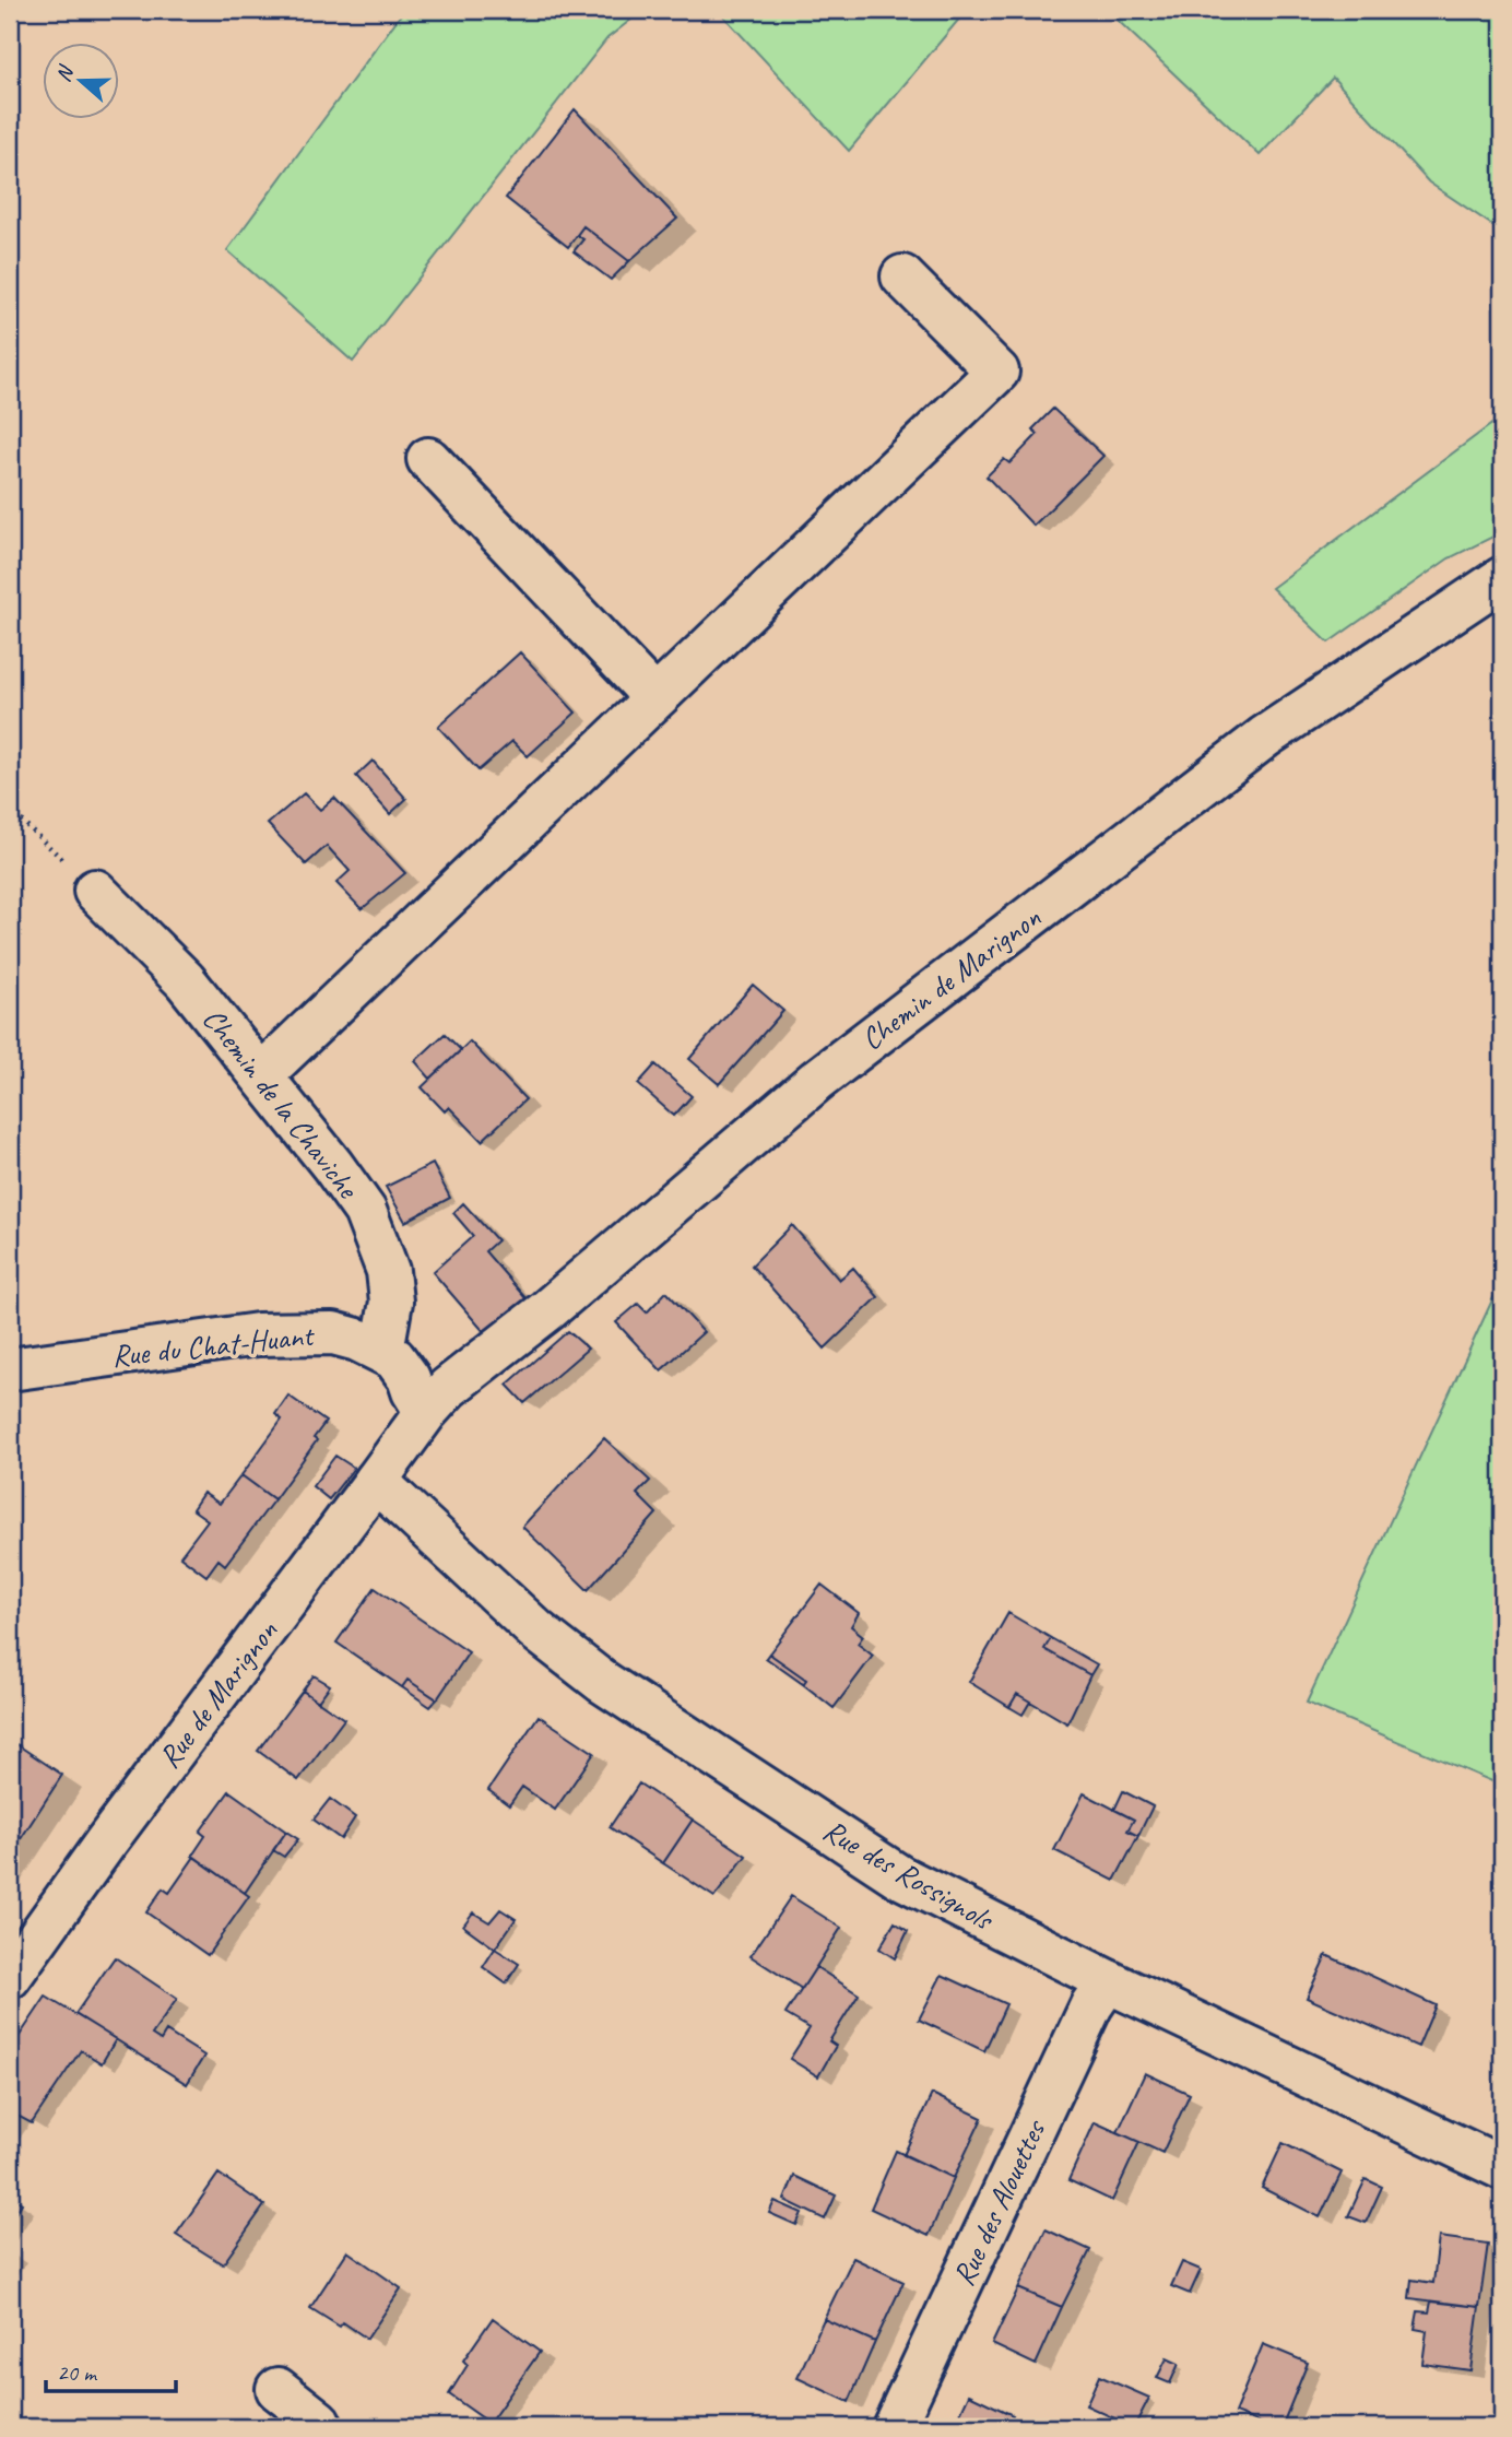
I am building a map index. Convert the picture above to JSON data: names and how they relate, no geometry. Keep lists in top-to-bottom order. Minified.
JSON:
{"streets":{"street":["Chemin de Marignon","Chemin de la Chaviche","Rue du Chat-Huant","Rue de Marignon","Rue des Rossignols","Rue des Alouettes"]},"crossings":[["Chemin de Marignon","Rue du Chat-Huant"],["Chemin de Marignon","Rue de Marignon"],["Chemin de la Chaviche","Rue du Chat-Huant"],["Rue du Chat-Huant","Rue de Marignon"],["Rue de Marignon","Rue des Rossignols"],["Rue des Rossignols","Rue des Alouettes"]],"scale_bar":"20 m","north":"left"}
